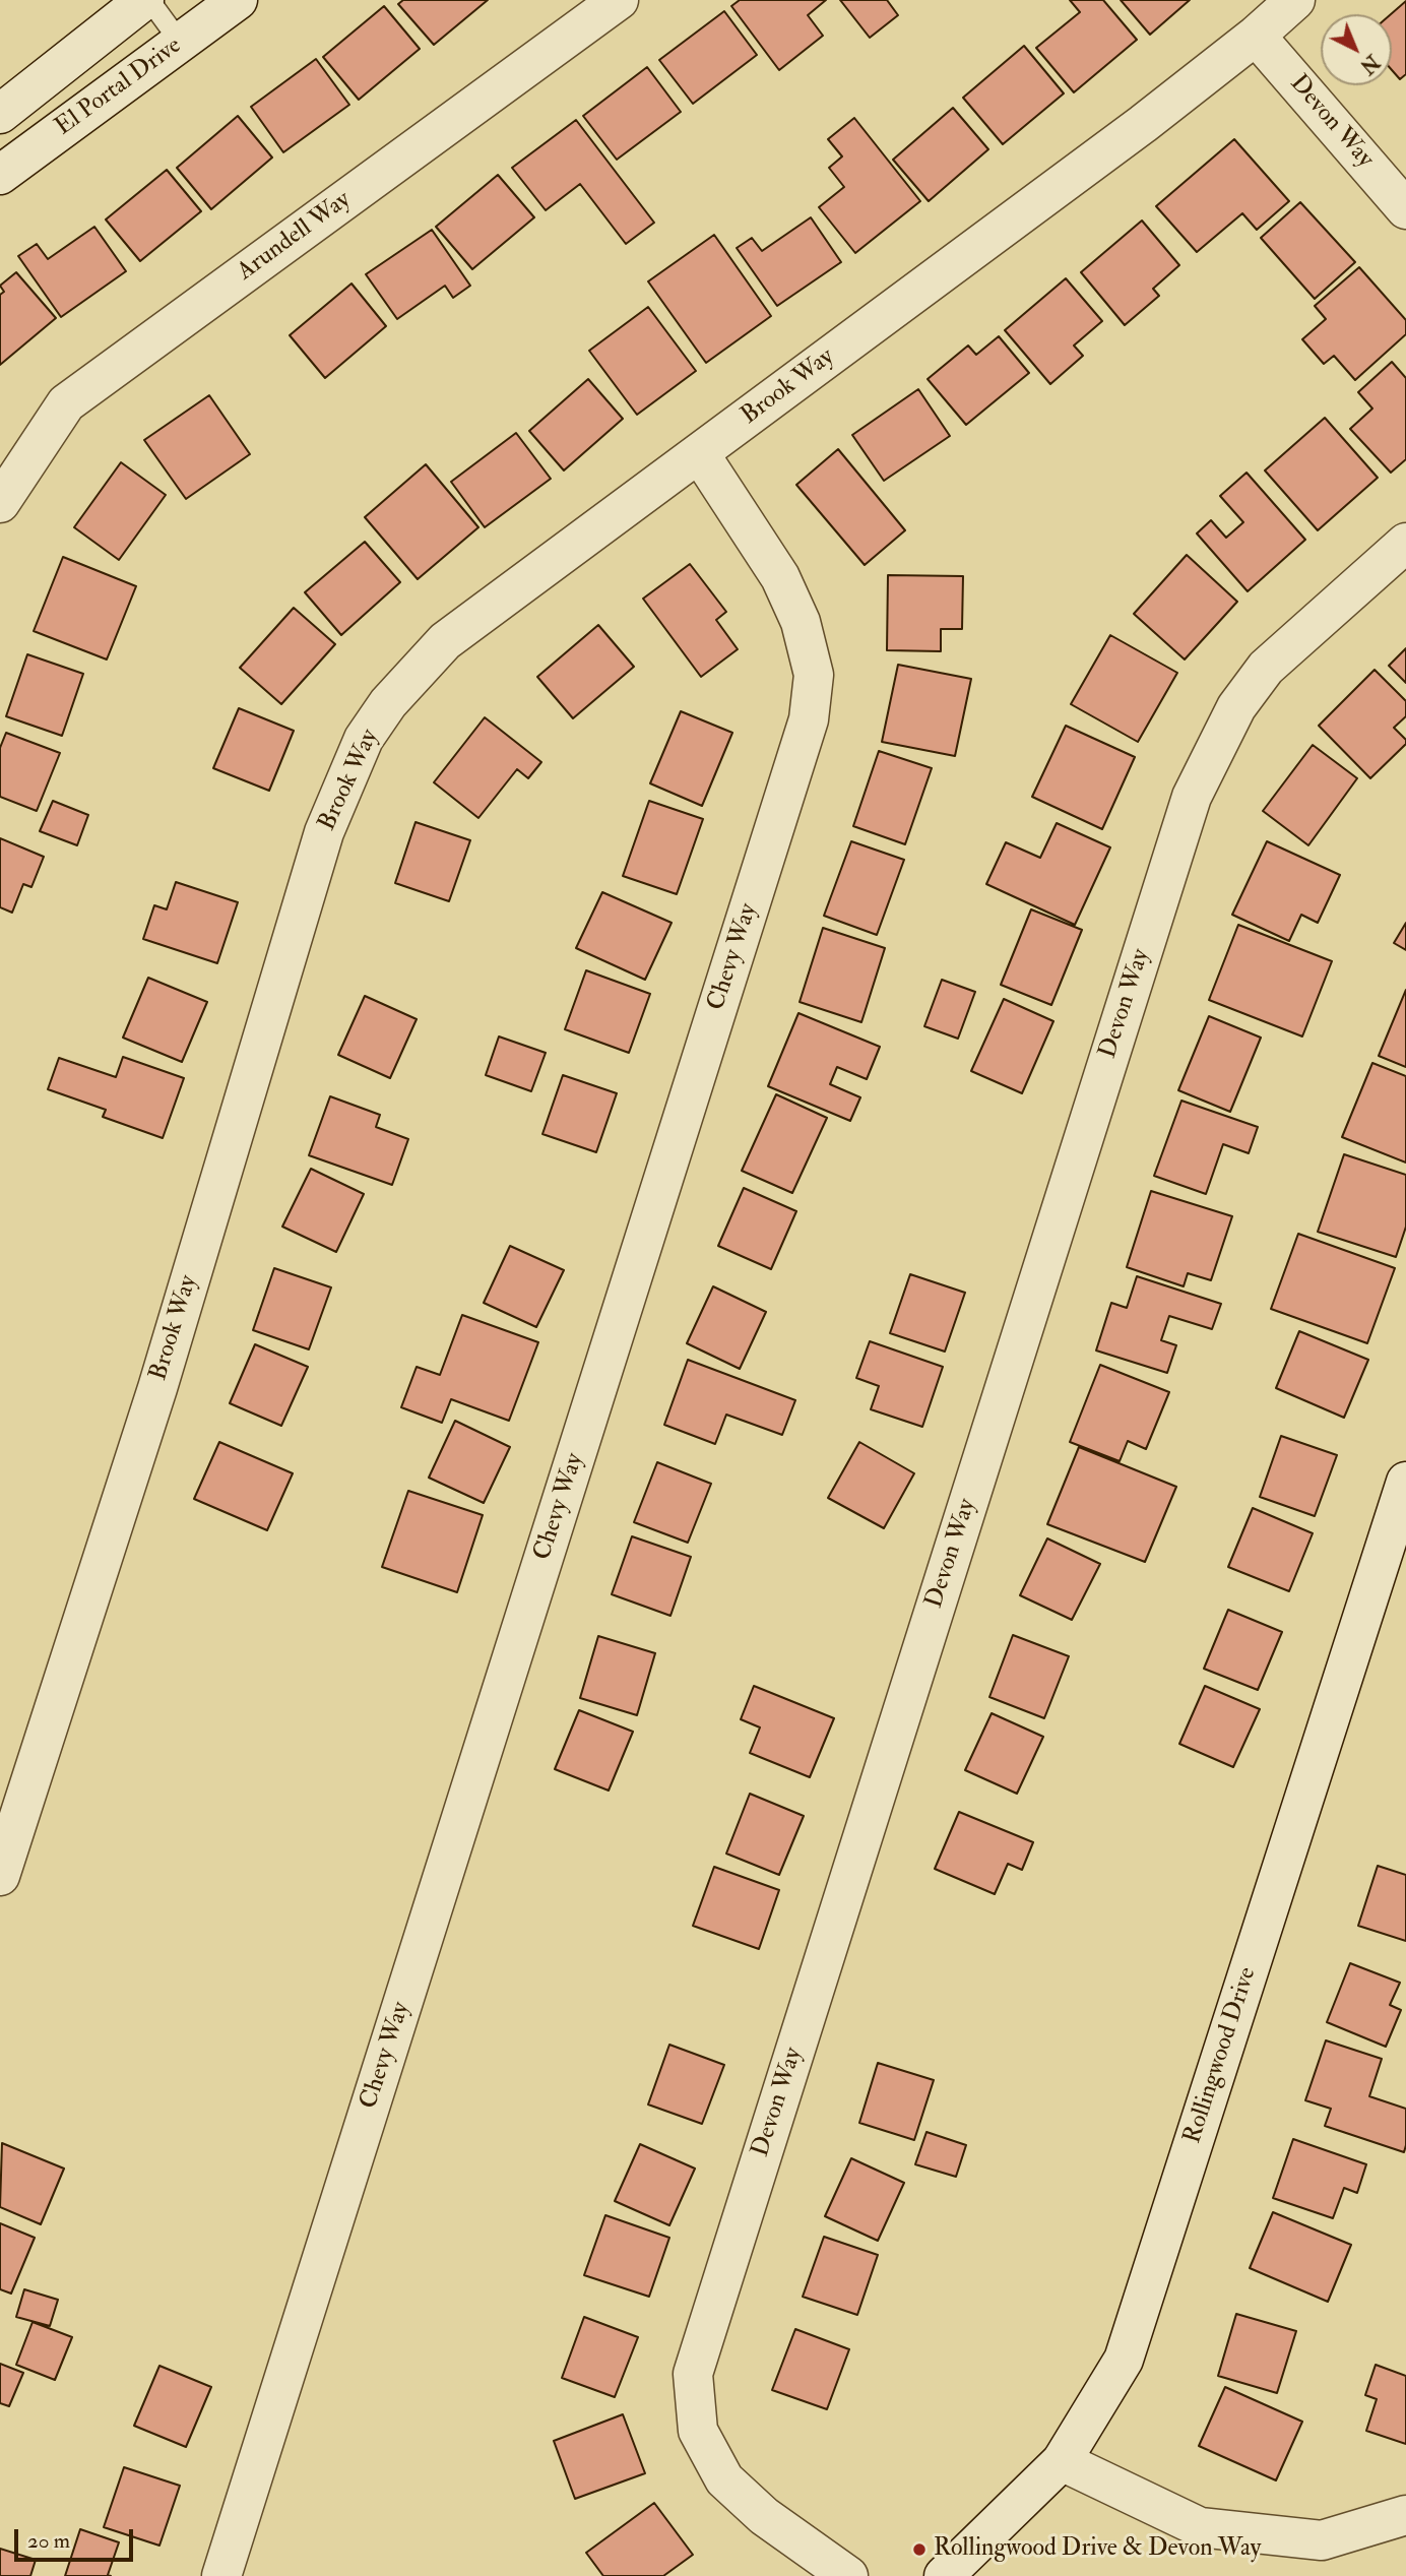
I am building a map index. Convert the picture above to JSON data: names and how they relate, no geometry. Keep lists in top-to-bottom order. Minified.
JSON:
{"streets":{"street":["El Portal Drive","Devon Way","Arundell Way","Brook Way","Chevy Way","Rollingwood Drive"]},"crossings":[["Devon Way","Brook Way"],["Brook Way","Chevy Way"]],"places":["Rollingwood Drive & Devon Way"],"scale_bar":"20 m","north":"bottom right"}
